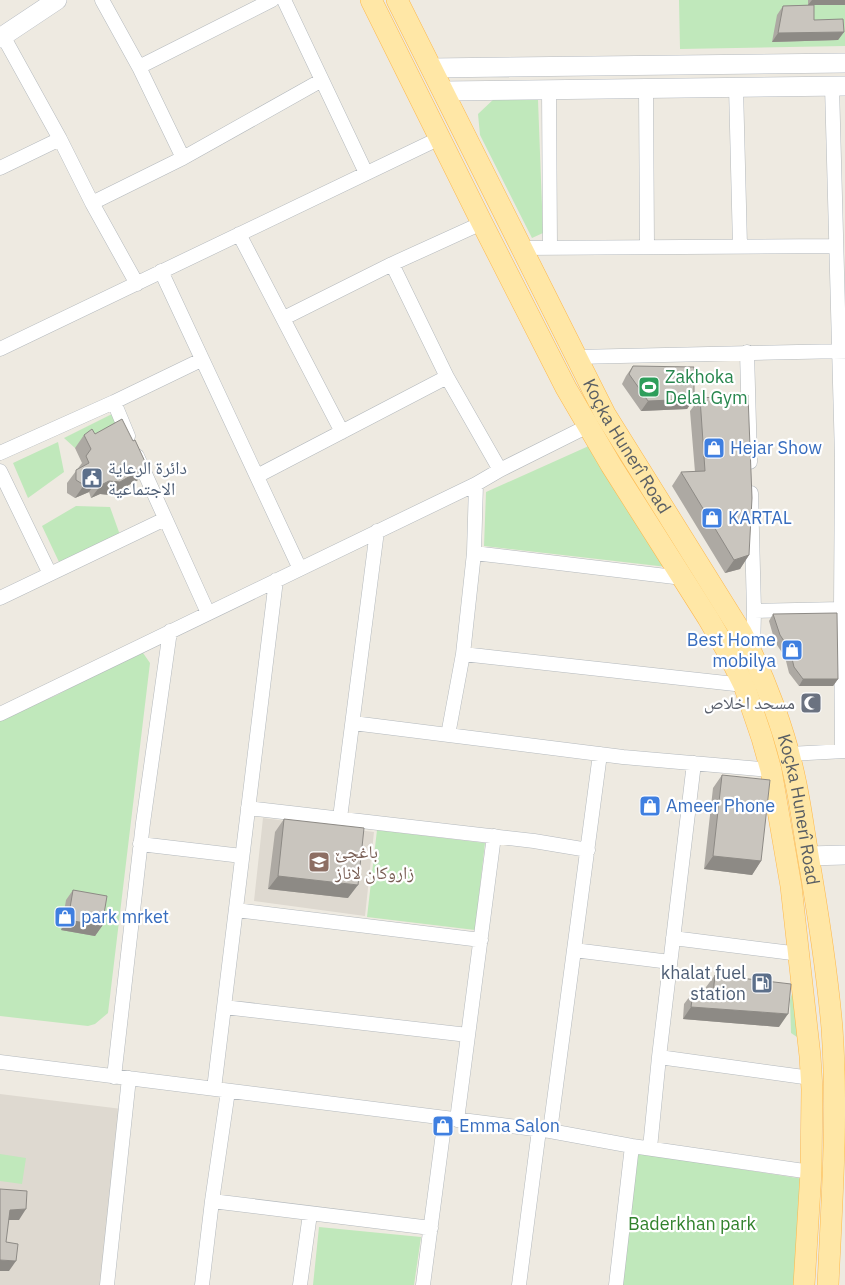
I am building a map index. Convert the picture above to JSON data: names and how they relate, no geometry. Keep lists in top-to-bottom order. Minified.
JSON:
{"streets":{"main road":["Koçka Hunerî Road"]},"parks":["Baderkhan park"],"places":{"sports":["Zakhoka Delal Gym"],"shop":["Hejar Show","KARTAL","Best Home mobilya","Ameer Phone","park mrket","Emma Salon"],"public building":["دائرة الرعاية الاجتماعية"],"mosque":["مسحد اخلاص"],"school or university":["باغچێ زاروكان لاناز"],"fuel station":["khalat fuel station"]}}
